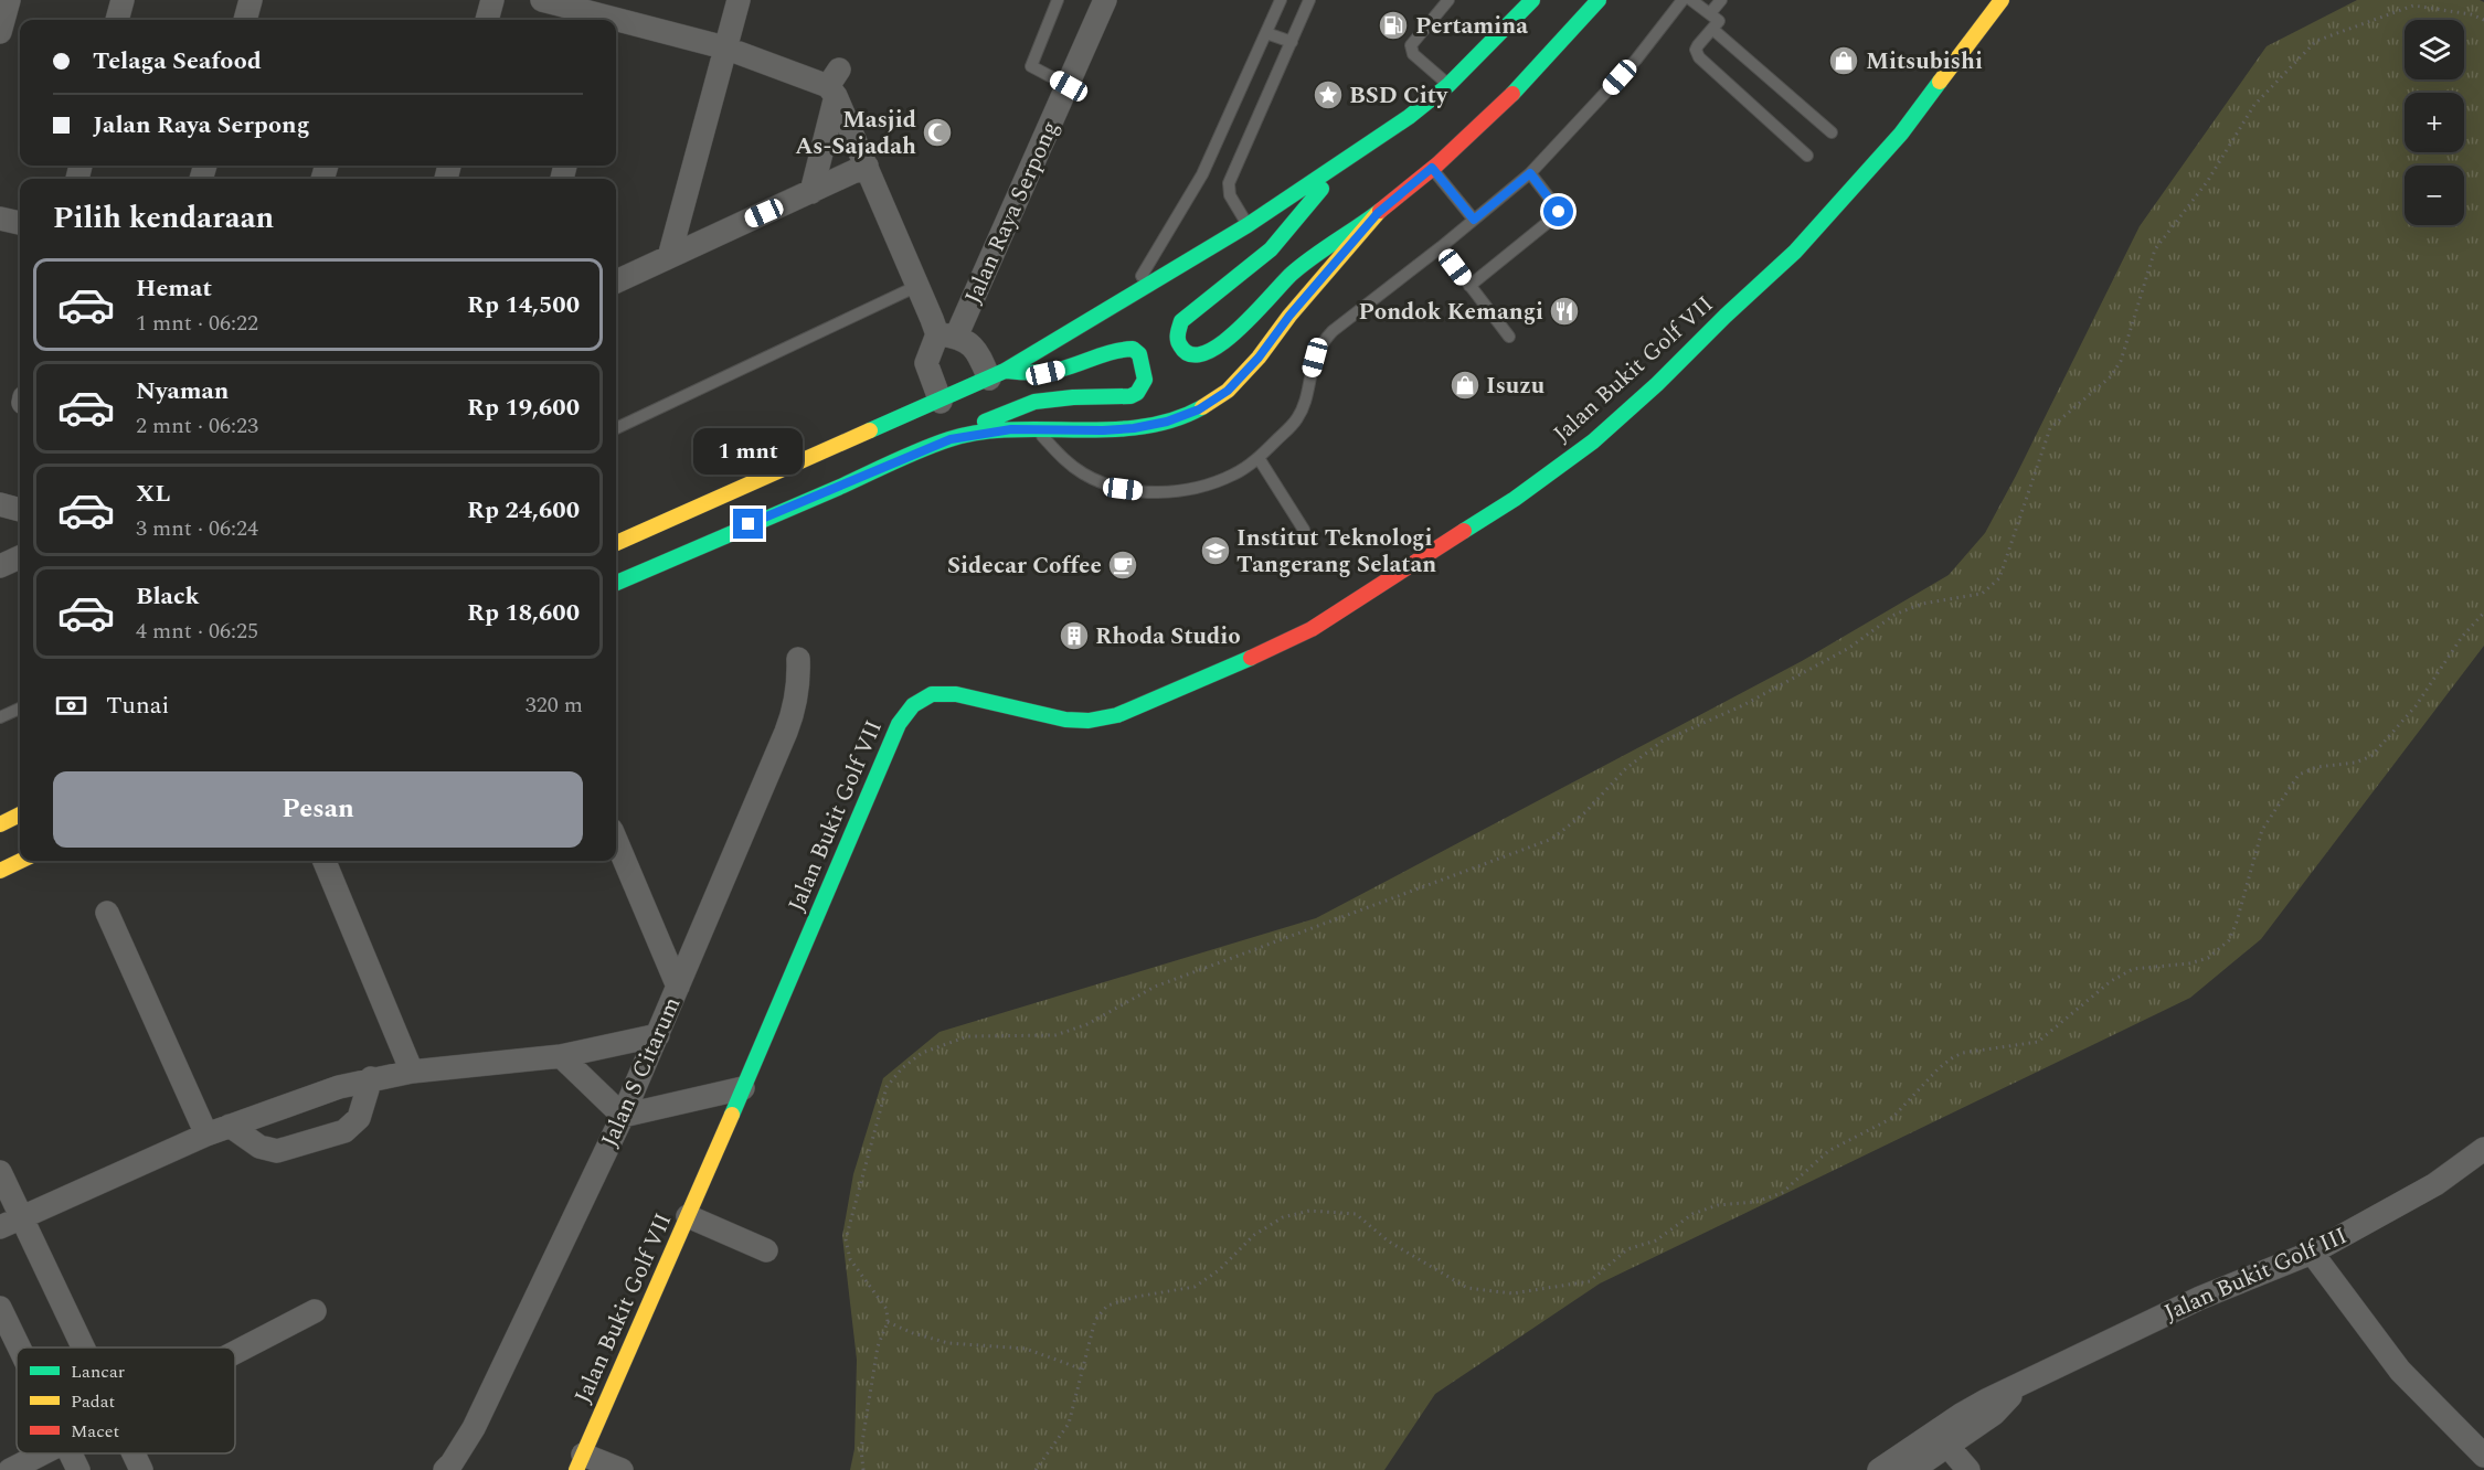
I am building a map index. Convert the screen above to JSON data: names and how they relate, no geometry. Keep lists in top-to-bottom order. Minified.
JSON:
{"streets":{"main road":["Jalan Bukit Golf VII"],"street":["Jalan Raya Serpong","Jalan S Citarum","Jalan Bukit Golf III"]},"places":{"fuel station":["Pertamina"],"shop":["Mitsubishi","Isuzu"],"place":["BSD City"],"mosque":["Masjid As-Sajadah"],"restaurant":["Pondok Kemangi"],"school or university":["Institut Teknologi Tangerang Selatan"],"cafe":["Sidecar Coffee"],"building":["Rhoda Studio"]},"legend":["Lancar","Padat","Macet"],"page":{"map_buttons":["+","−"],"banner":["Telaga Seafood","Jalan Raya Serpong"],"heading":"Pilih kendaraan","list":[{"name":"Hemat","note":"1 mnt · 06:22","value":"Rp 14,500"},{"name":"Nyaman","note":"2 mnt · 06:23","value":"Rp 19,600"},{"name":"XL","note":"3 mnt · 06:24","value":"Rp 24,600"},{"name":"Black","note":"4 mnt · 06:25","value":"Rp 18,600"}],"bubble":"1 mnt","pay":["Tunai","320 m"],"buttons":"Pesan"}}
